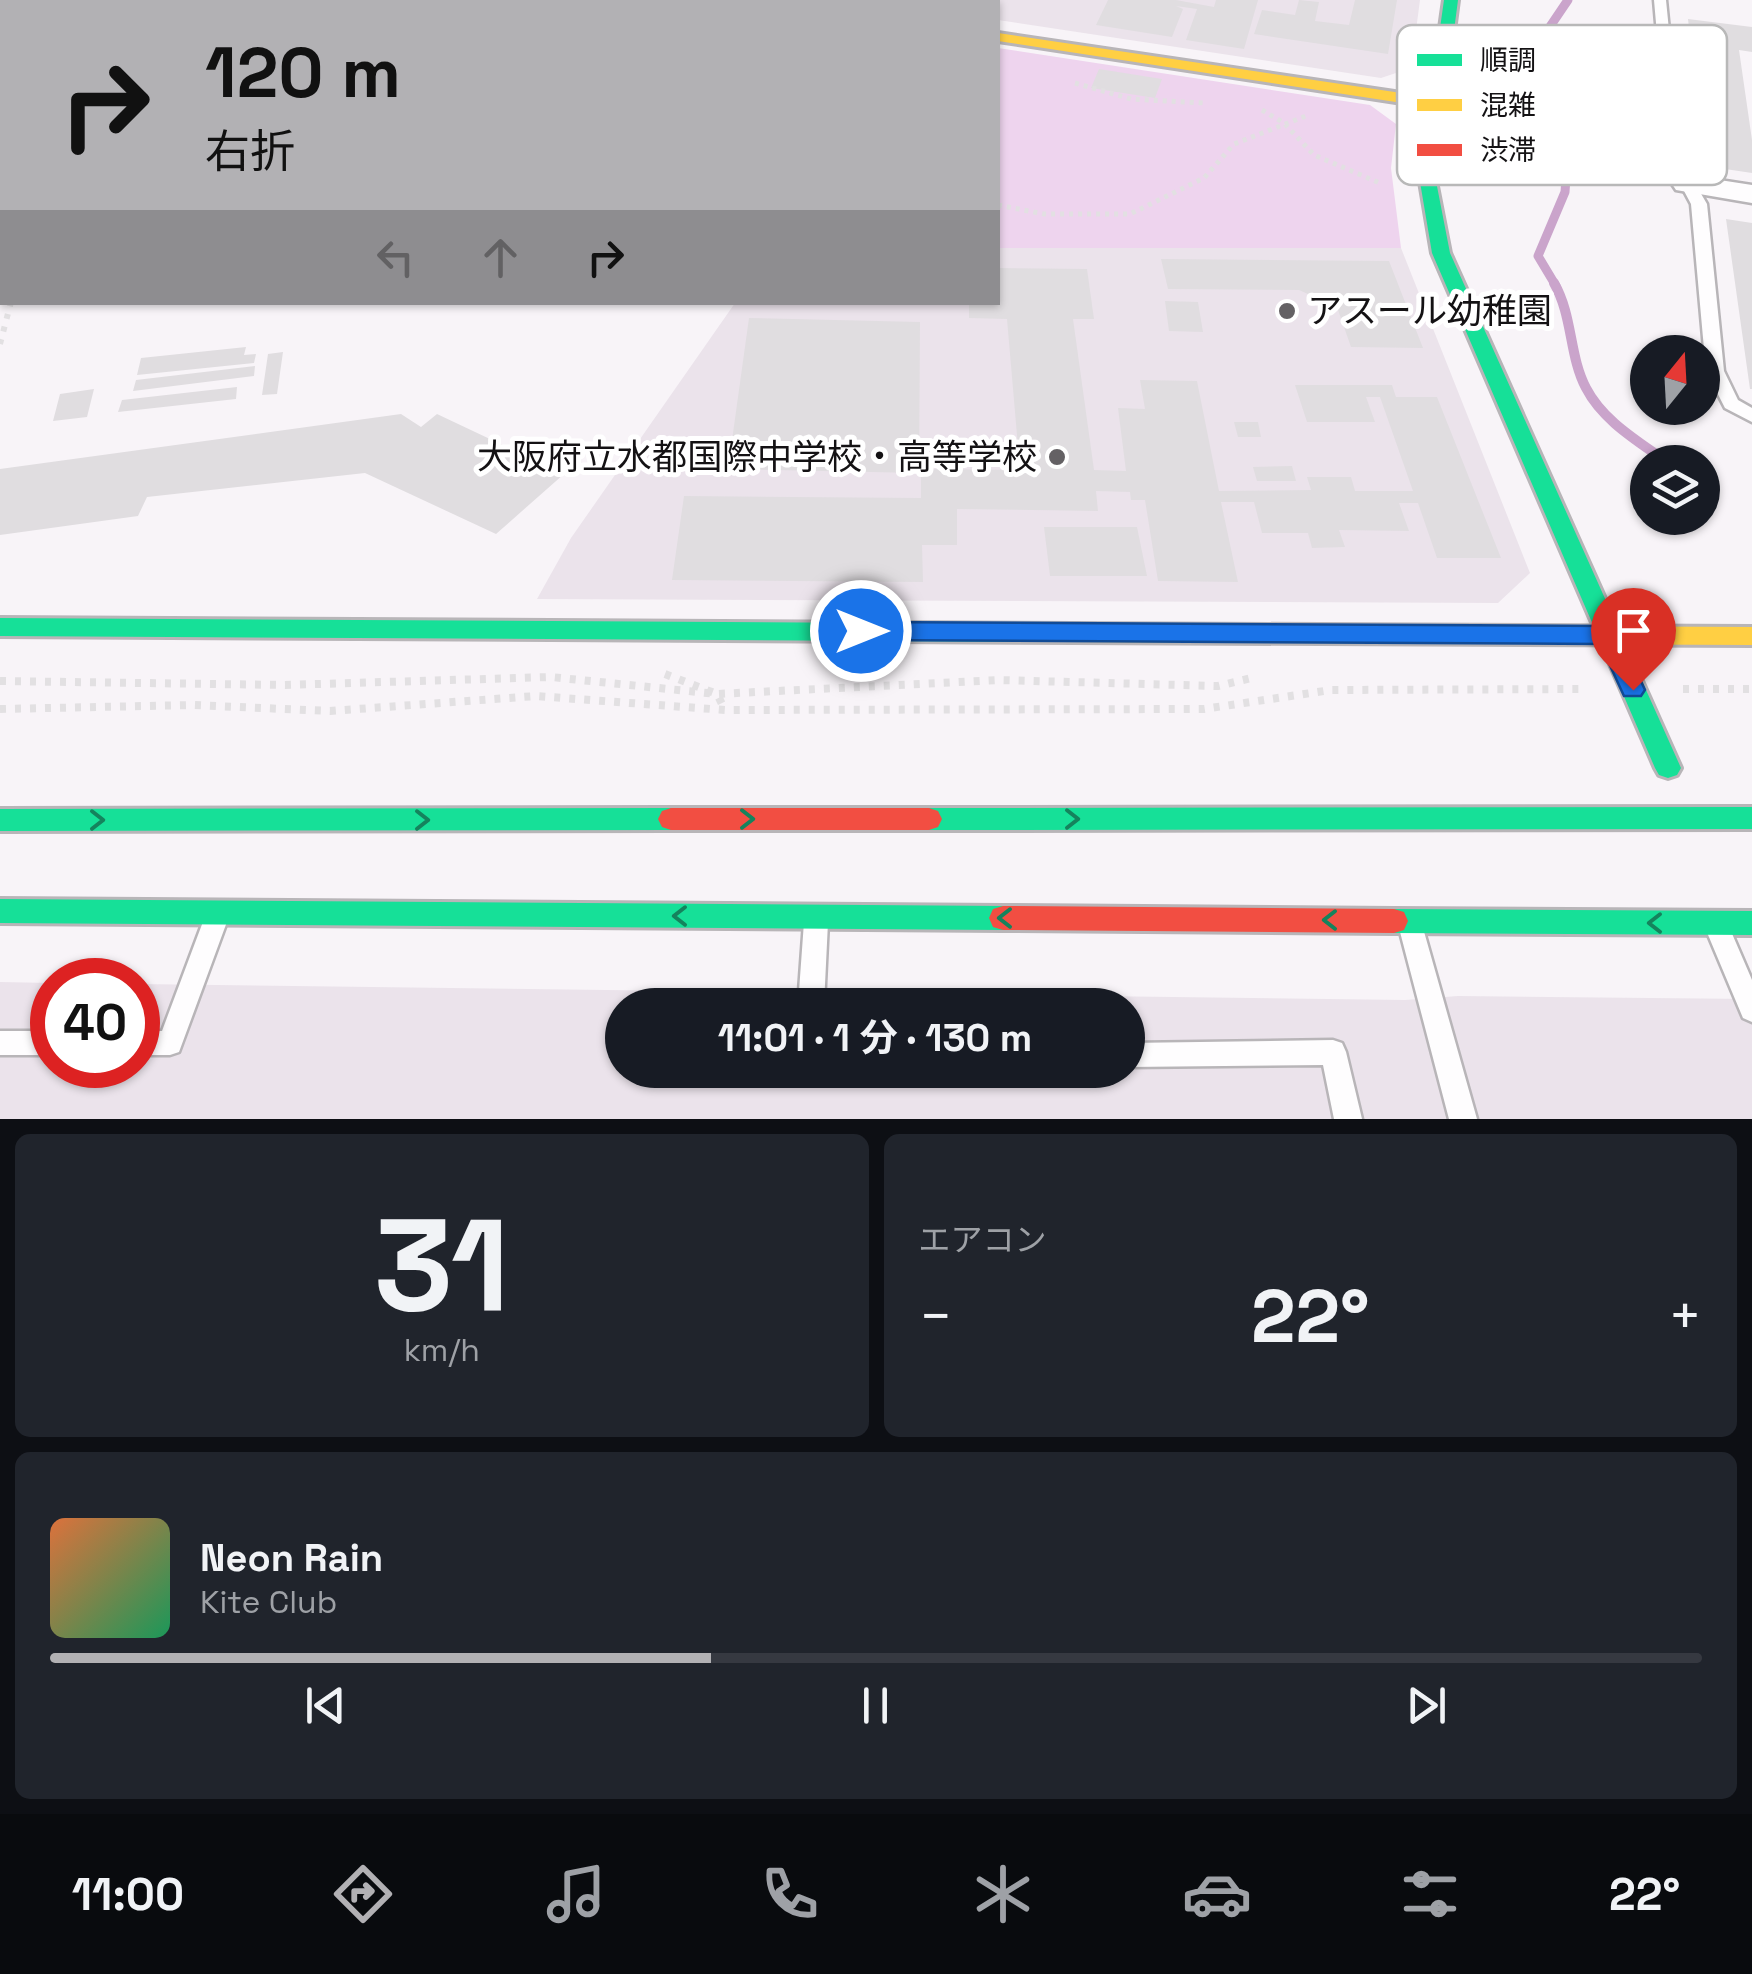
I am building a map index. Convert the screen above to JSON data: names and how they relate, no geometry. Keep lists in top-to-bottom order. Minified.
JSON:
{"places":["アスール幼稚園","大阪府立水都国際中学校・高等学校"],"legend":["順調","混雑","渋滞"],"north":"top","page":{"turn":["120 m","右折"],"limit":"40","trip":"11:01 · 1 分 · 130 m","tile":[["31","km/h"],"エアコン"],"heat":["−","22°","+"],"song":["Neon Rain","Kite Club"],"tabs":["11:00","22°"]}}
